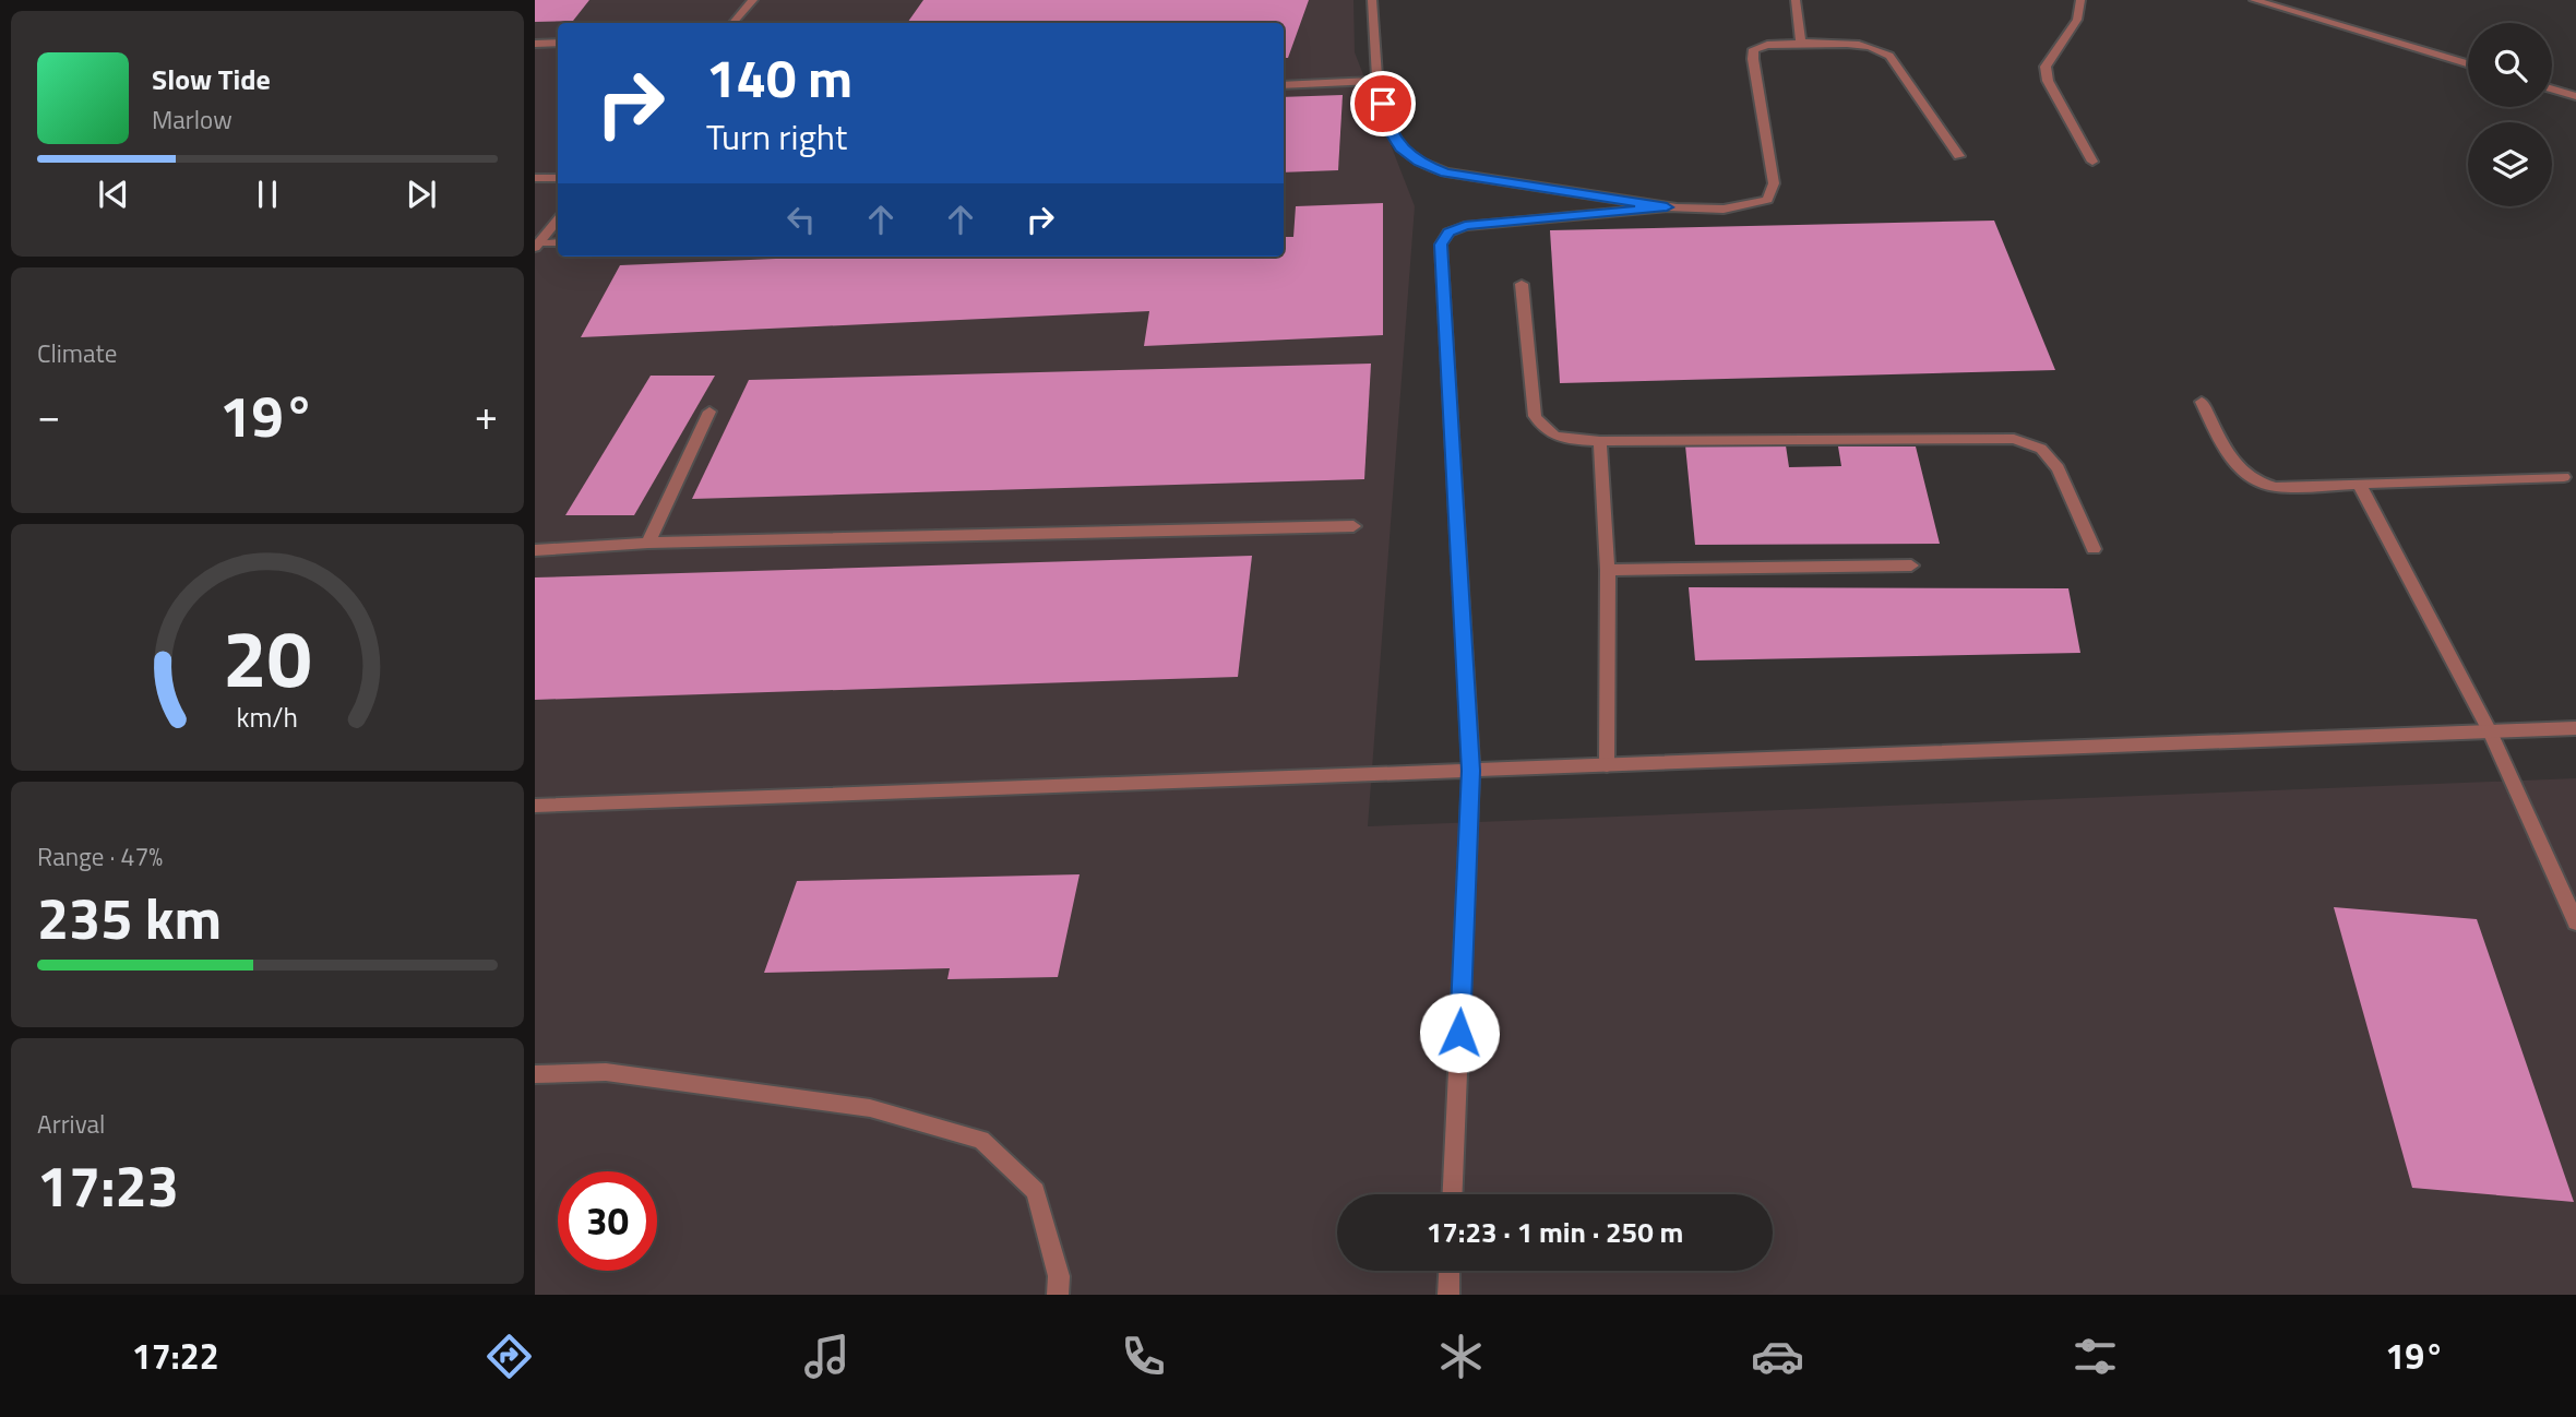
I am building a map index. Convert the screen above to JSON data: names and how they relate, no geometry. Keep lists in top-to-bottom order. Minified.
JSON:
{"page":{"turn":["140 m","Turn right"],"song":["Slow Tide","Marlow"],"tile":["Climate",["Range · 47%","235 km"],["Arrival","17:23"]],"heat":["−","19°","+"],"limit":"30","trip":"17:23 · 1 min · 250 m","tabs":["17:22","19°"],"gauge":["20","km/h"]}}
